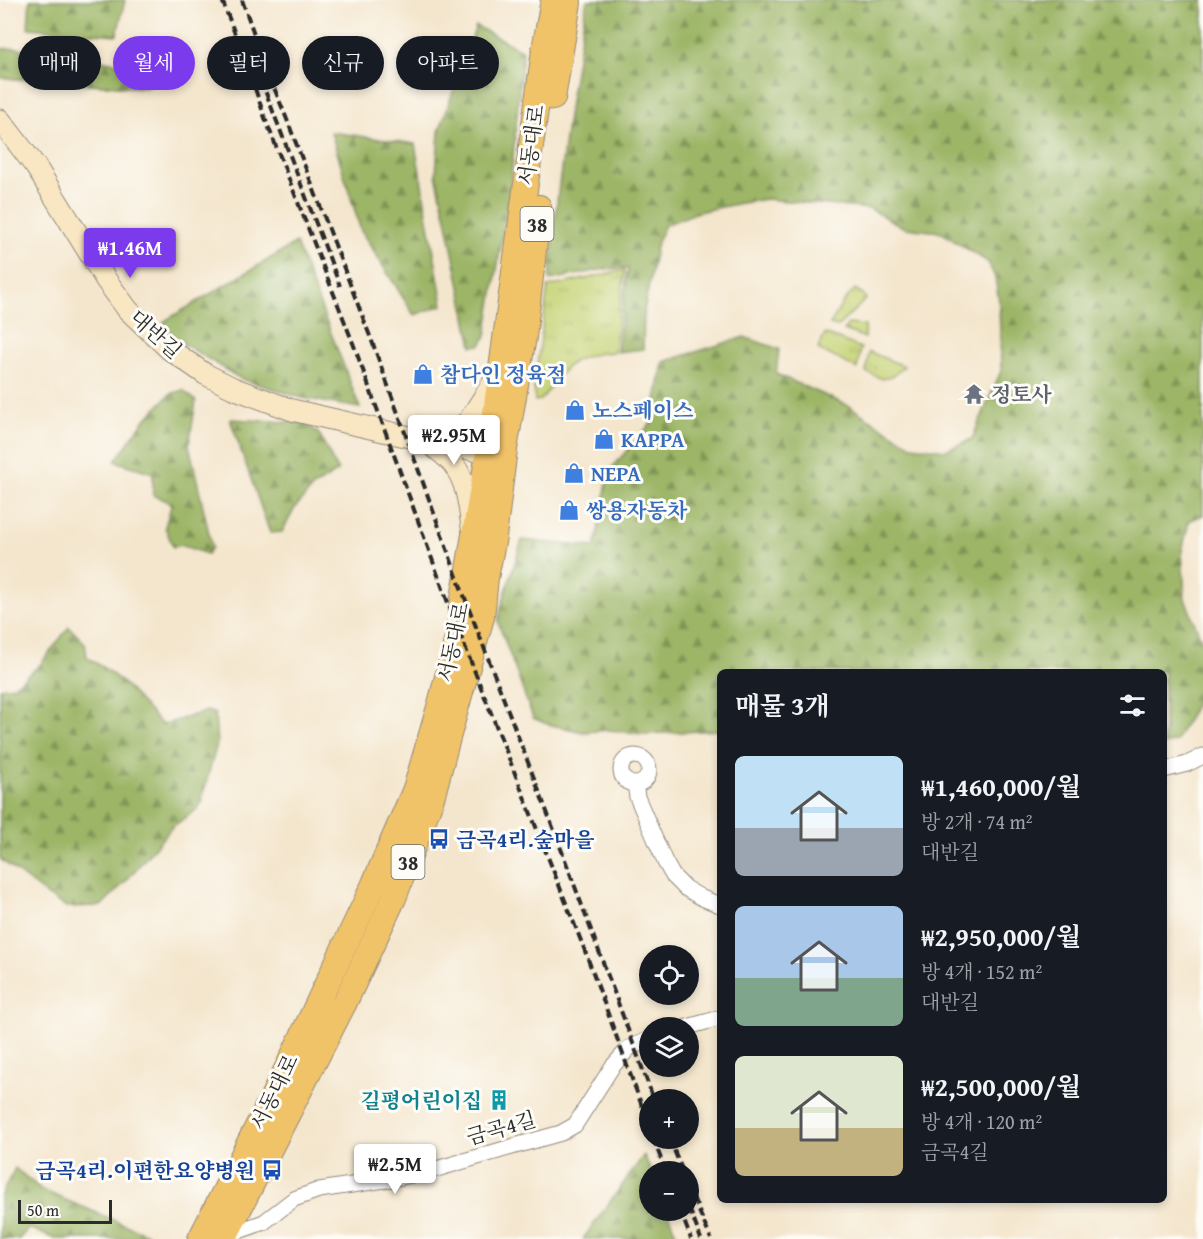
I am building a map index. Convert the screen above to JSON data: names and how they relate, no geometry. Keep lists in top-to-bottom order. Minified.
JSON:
{"streets":{"main road":["서동대로","38"],"street":["대반길","금곡4길"]},"crossings":[["서동대로","대반길"],["서동대로","금곡4길"]],"places":{"shop":["참다인 정육점","노스페이스","KAPPA","NEPA","쌍용자동차"],"temple":["정토사"],"bus stop":["금곡4리.숲마을","금곡4리.이편한요양병원"],"building":["길평어린이집"]},"scale_bar":"50 m","page":{"chip":["매매","월세","필터","신규","아파트"],"price":["₩1.46M","₩2.95M","₩2.5M"],"heading":"매물 3개","list":[{"name":"₩1,460,000/월","note":"방 2개 · 74 m² · 대반길"},{"name":"₩2,950,000/월","note":"방 4개 · 152 m² · 대반길"},{"name":"₩2,500,000/월","note":"방 4개 · 120 m² · 금곡4길"}],"map_buttons":["+","−"],"scale":"50 m"}}
